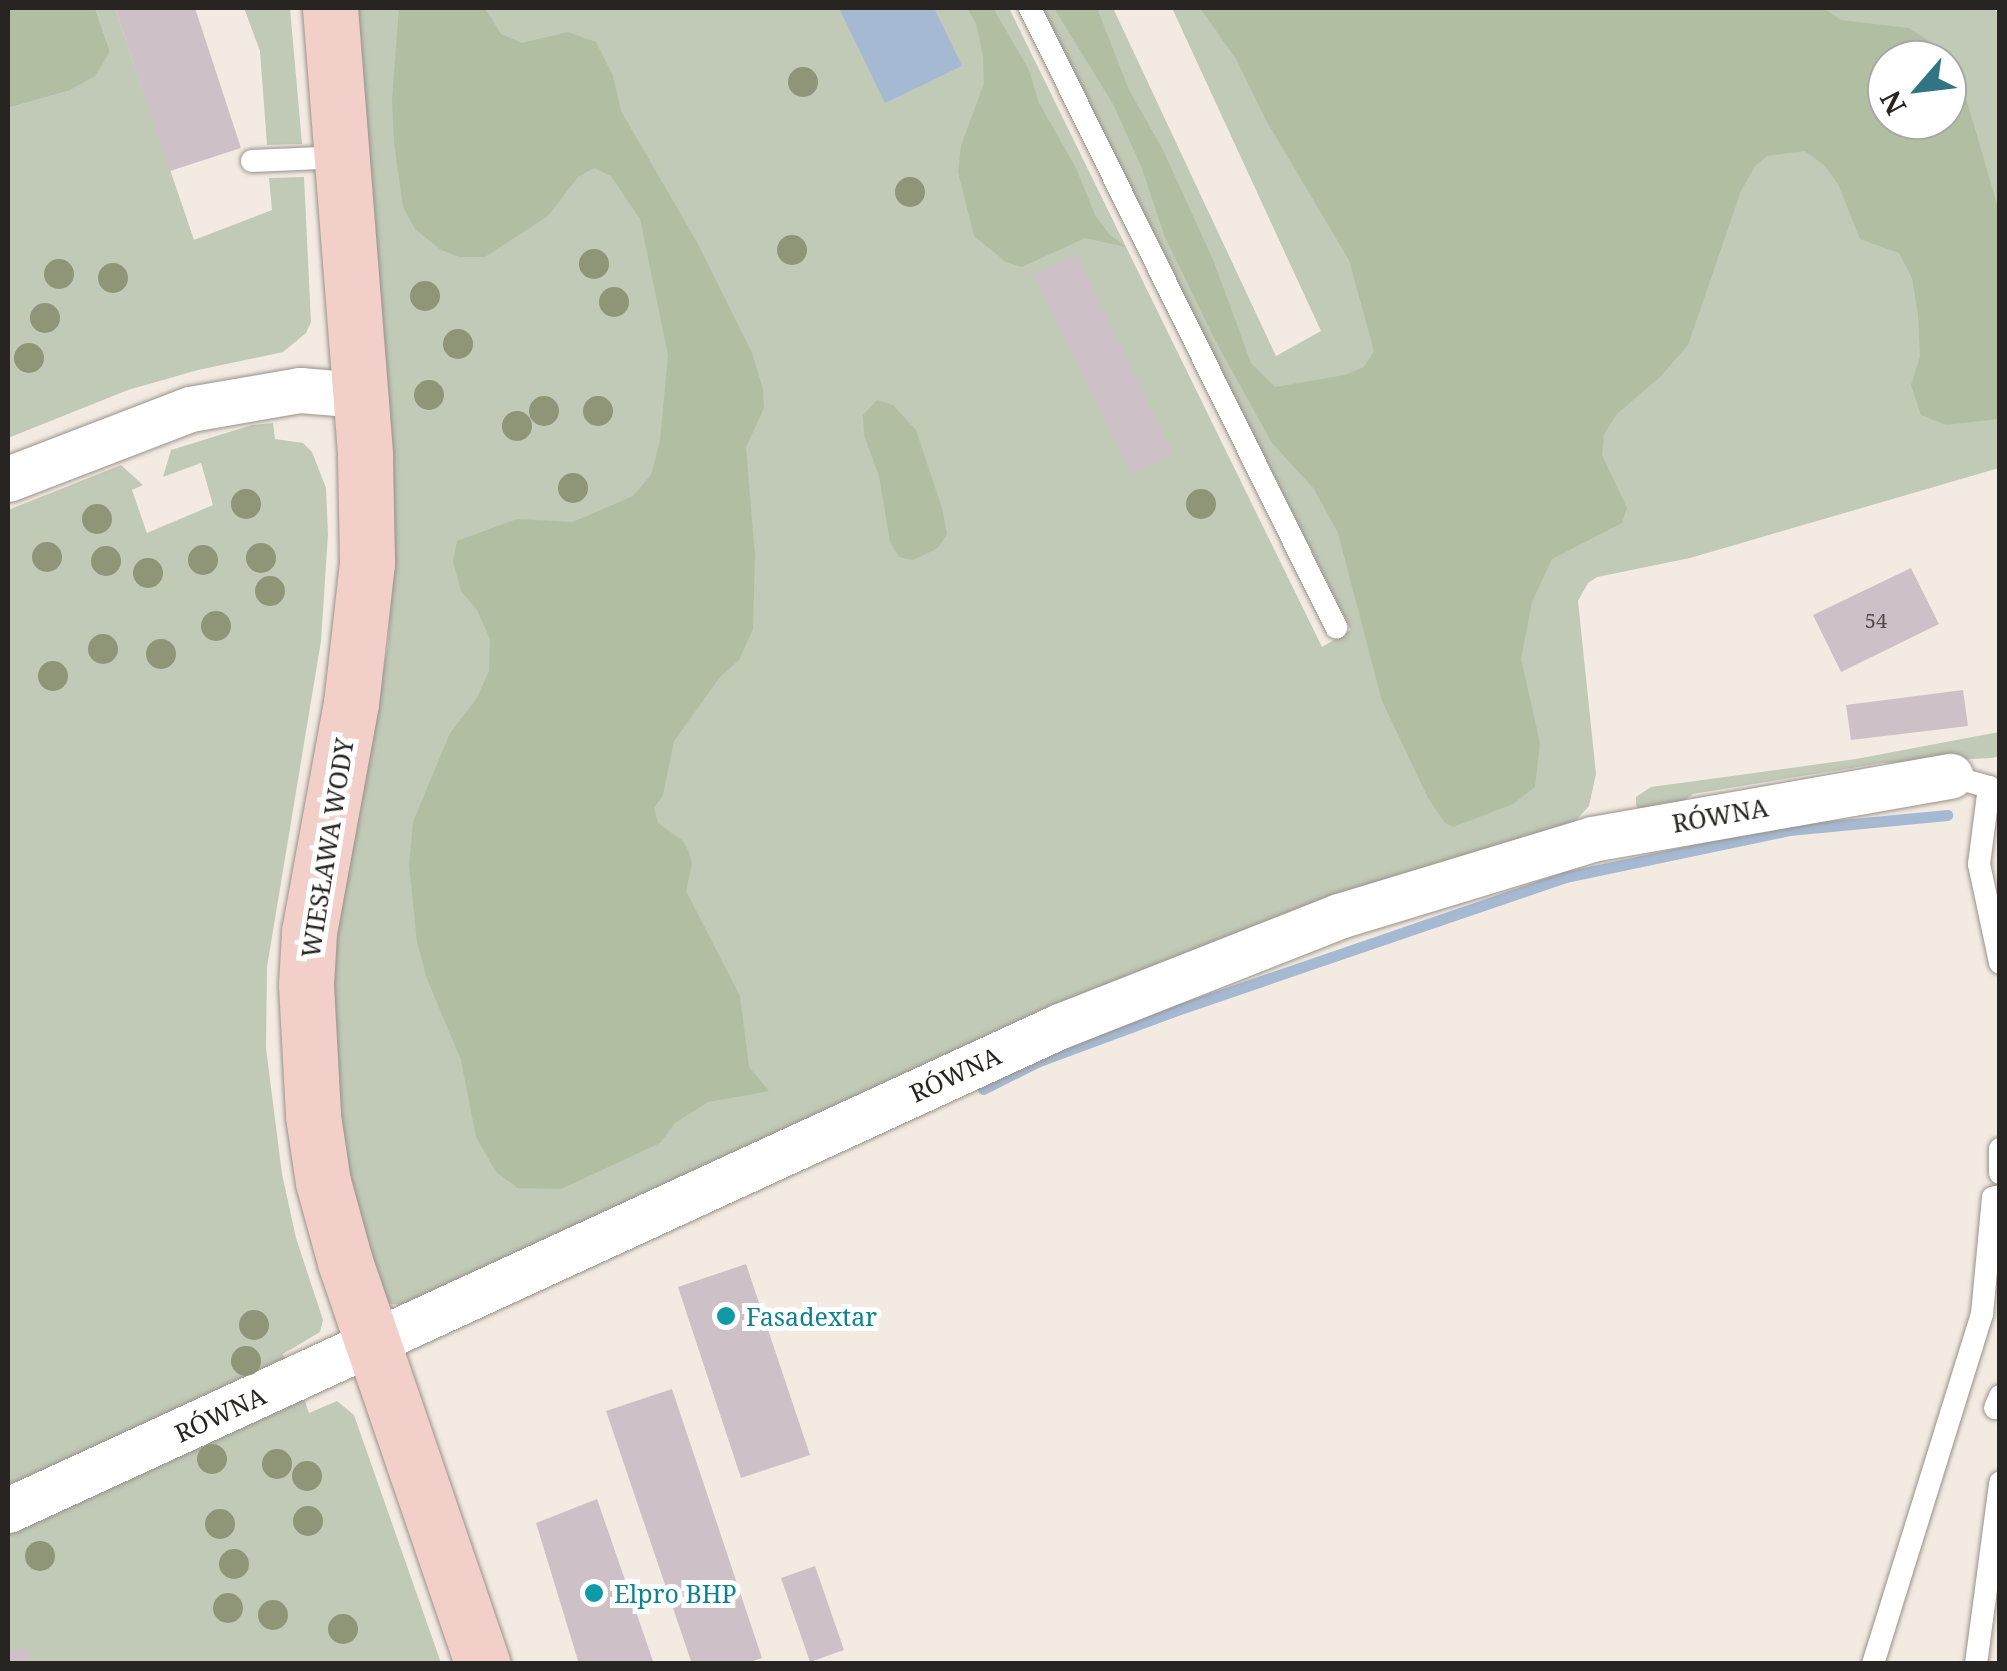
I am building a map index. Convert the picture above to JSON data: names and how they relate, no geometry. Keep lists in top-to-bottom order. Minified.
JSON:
{"streets":{"street":["RÓWNA","WIESŁAWA WODY"]},"crossings":[["RÓWNA","WIESŁAWA WODY"]],"places":["Fasadextar","Elpro BHP"],"house_numbers":["54"],"north":"bottom left"}
